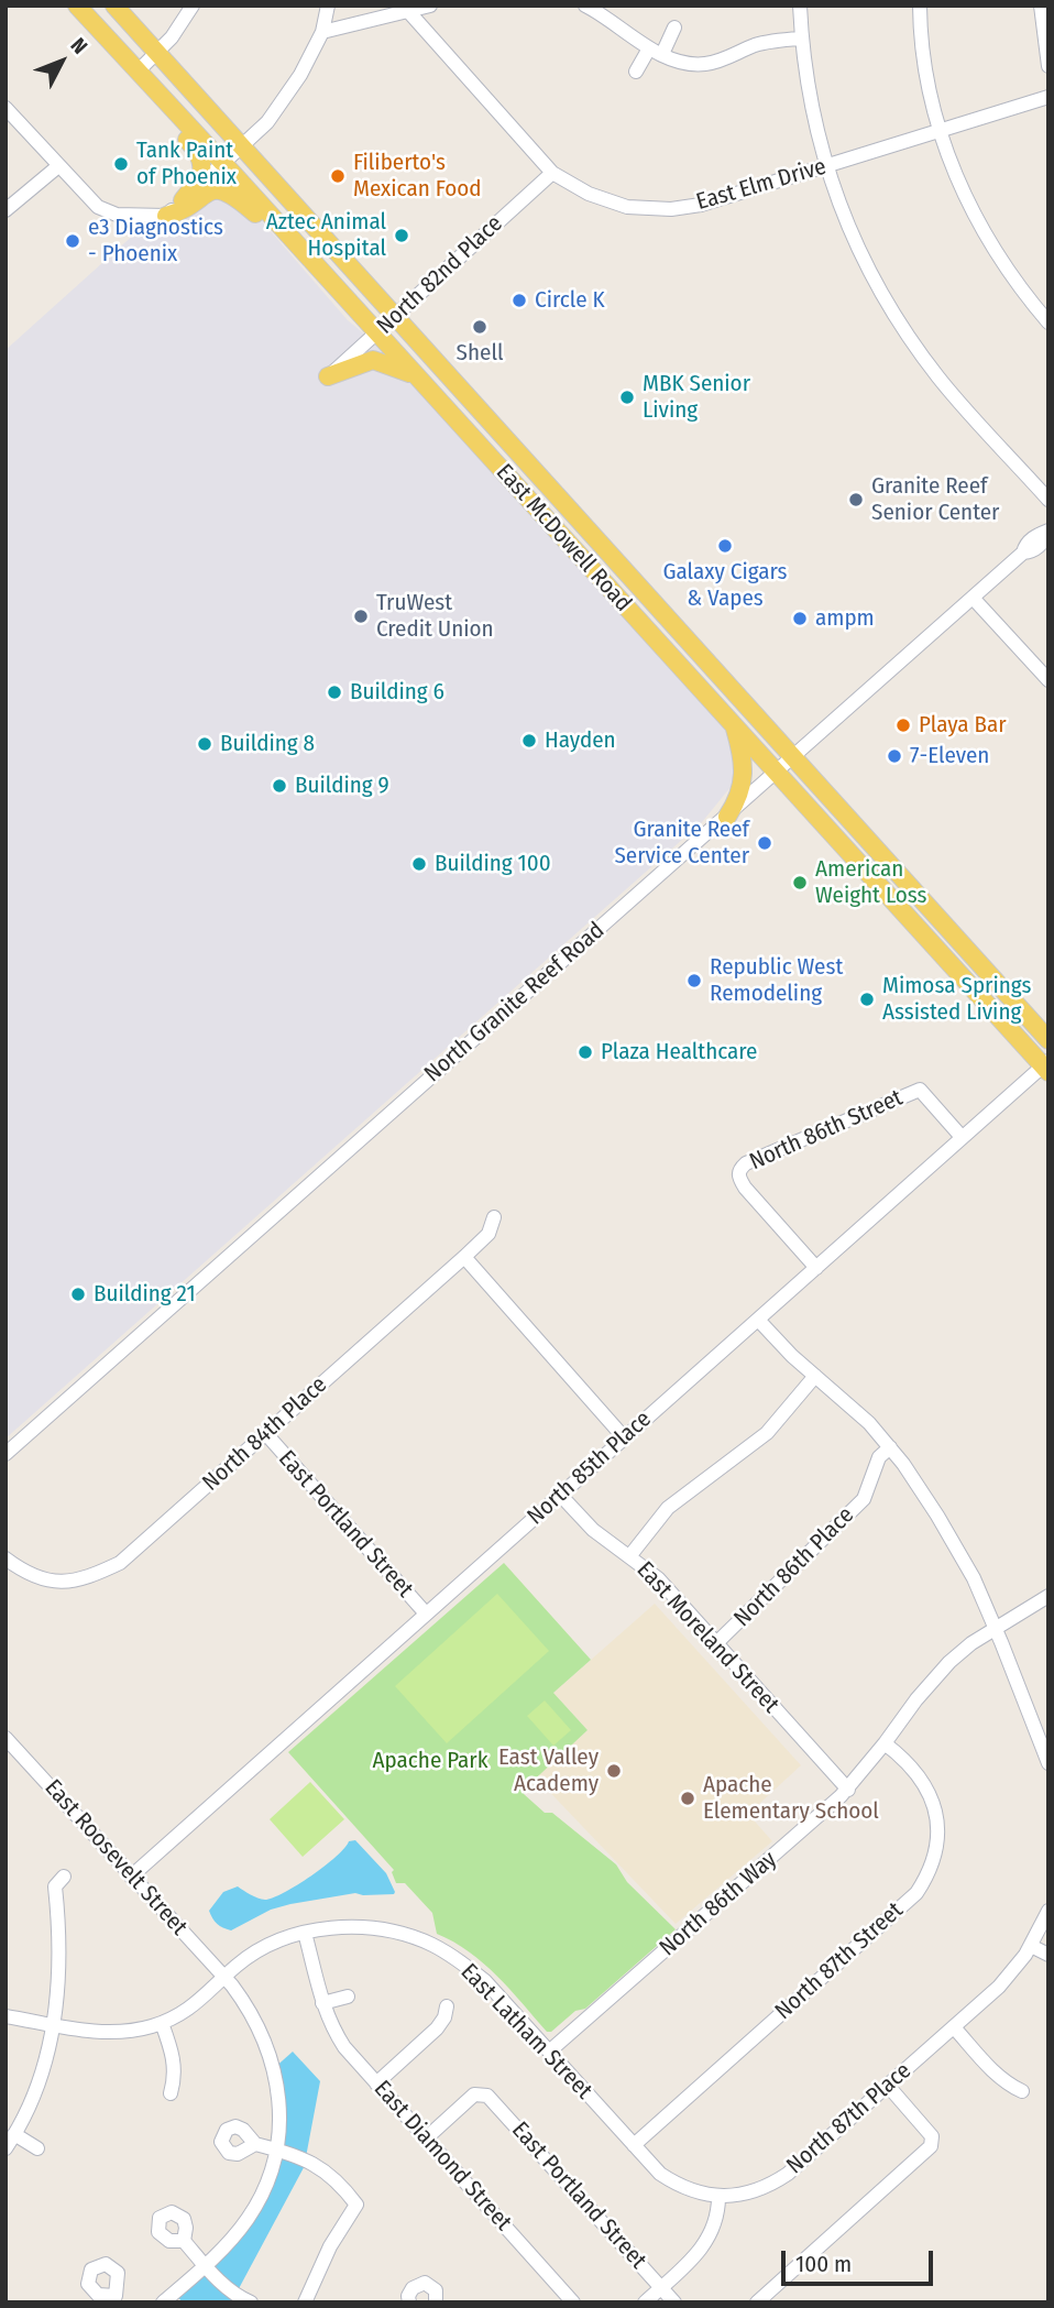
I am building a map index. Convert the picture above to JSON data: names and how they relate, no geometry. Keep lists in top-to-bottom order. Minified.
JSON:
{"streets":{"main road":["East McDowell Road"],"street":["East Elm Drive","North 82nd Place","North Granite Reef Road","North 86th Street","North 84th Place","North 85th Place","East Portland Street","North 86th Place","East Moreland Street","East Roosevelt Street","North 86th Way","North 87th Street","East Latham Street","North 87th Place","East Diamond Street"]},"crossings":[["East Elm Drive","North 82nd Place"],["North 82nd Place","East McDowell Road"],["East McDowell Road","North Granite Reef Road"],["East McDowell Road","North 85th Place"],["North 86th Street","North 85th Place"],["North 84th Place","East Portland Street"],["North 85th Place","East Portland Street"],["North 85th Place","East Moreland Street"],["North 85th Place","East Roosevelt Street"],["East Portland Street","East Diamond Street"],["North 86th Place","East Moreland Street"],["East Moreland Street","North 86th Way"],["East Roosevelt Street","East Latham Street"],["North 86th Way","North 87th Street"],["North 86th Way","East Latham Street"],["North 87th Street","East Latham Street"],["East Latham Street","North 87th Place"],["East Latham Street","East Diamond Street"]],"parks":["Apache Park"],"places":["Tank Paint of Phoenix","Filiberto's Mexican Food","Aztec Animal Hospital","e3 Diagnostics - Phoenix","Circle K","Shell","MBK Senior Living","Granite Reef Senior Center","Galaxy Cigars & Vapes","TruWest Credit Union","ampm","Building 6","Playa Bar","Hayden","Building 8","7-Eleven","Building 9","Granite Reef Service Center","Building 100","American Weight Loss","Republic West Remodeling","Mimosa Springs Assisted Living","Plaza Healthcare","Building 21","East Valley Academy","Apache Elementary School"],"scale_bar":"100 m","north":"top right"}
